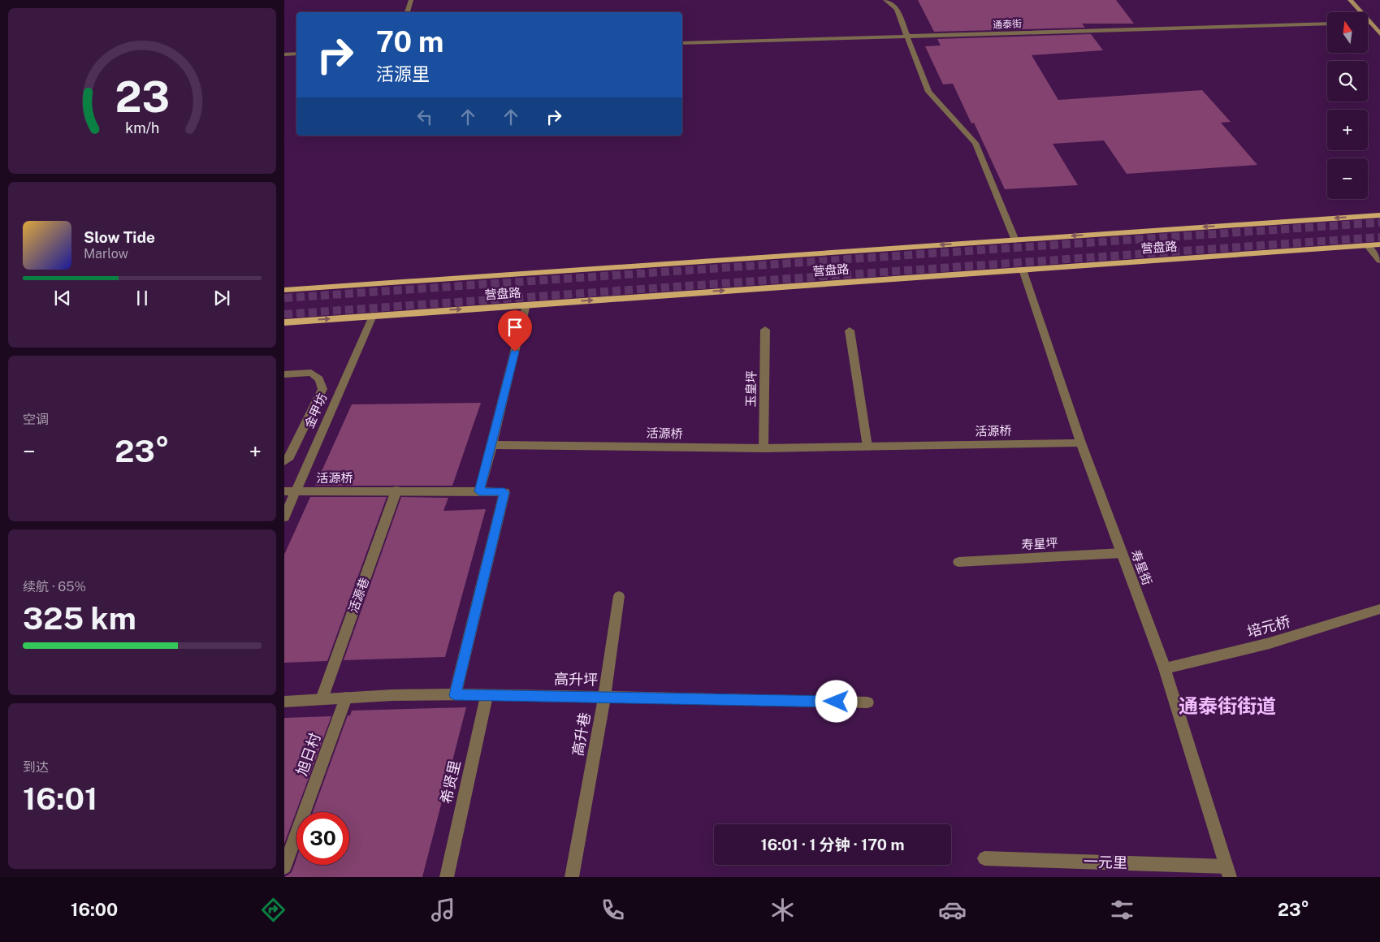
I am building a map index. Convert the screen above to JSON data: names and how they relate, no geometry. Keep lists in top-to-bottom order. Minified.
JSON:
{"streets":{"main road":["营盘路"],"street":["通泰街","玉皇坪","金甲坊","活源桥","寿星坪","寿星街","活源巷","培元桥","高升坪","高升巷","旭日村","希贤里","一元里"]},"crossings":[["营盘路","金甲坊"],["营盘路","寿星街"],["玉皇坪","活源桥"],["金甲坊","活源桥"],["活源桥","寿星街"],["活源桥","活源巷"],["活源桥","高升坪"],["寿星坪","寿星街"],["寿星街","培元桥"],["寿星街","一元里"],["活源巷","高升坪"],["高升坪","高升巷"],["高升坪","旭日村"],["高升坪","希贤里"]],"districts":["通泰街街道"],"north":"top","page":{"map_buttons":["+","−"],"turn":["70 m","活源里"],"song":["Slow Tide","Marlow"],"tile":["空调",["续航 · 65%","325 km"],["到达","16:01"]],"heat":["−","23°","+"],"limit":"30","trip":"16:01 · 1 分钟 · 170 m","tabs":["16:00","23°"],"gauge":["23","km/h"]}}
